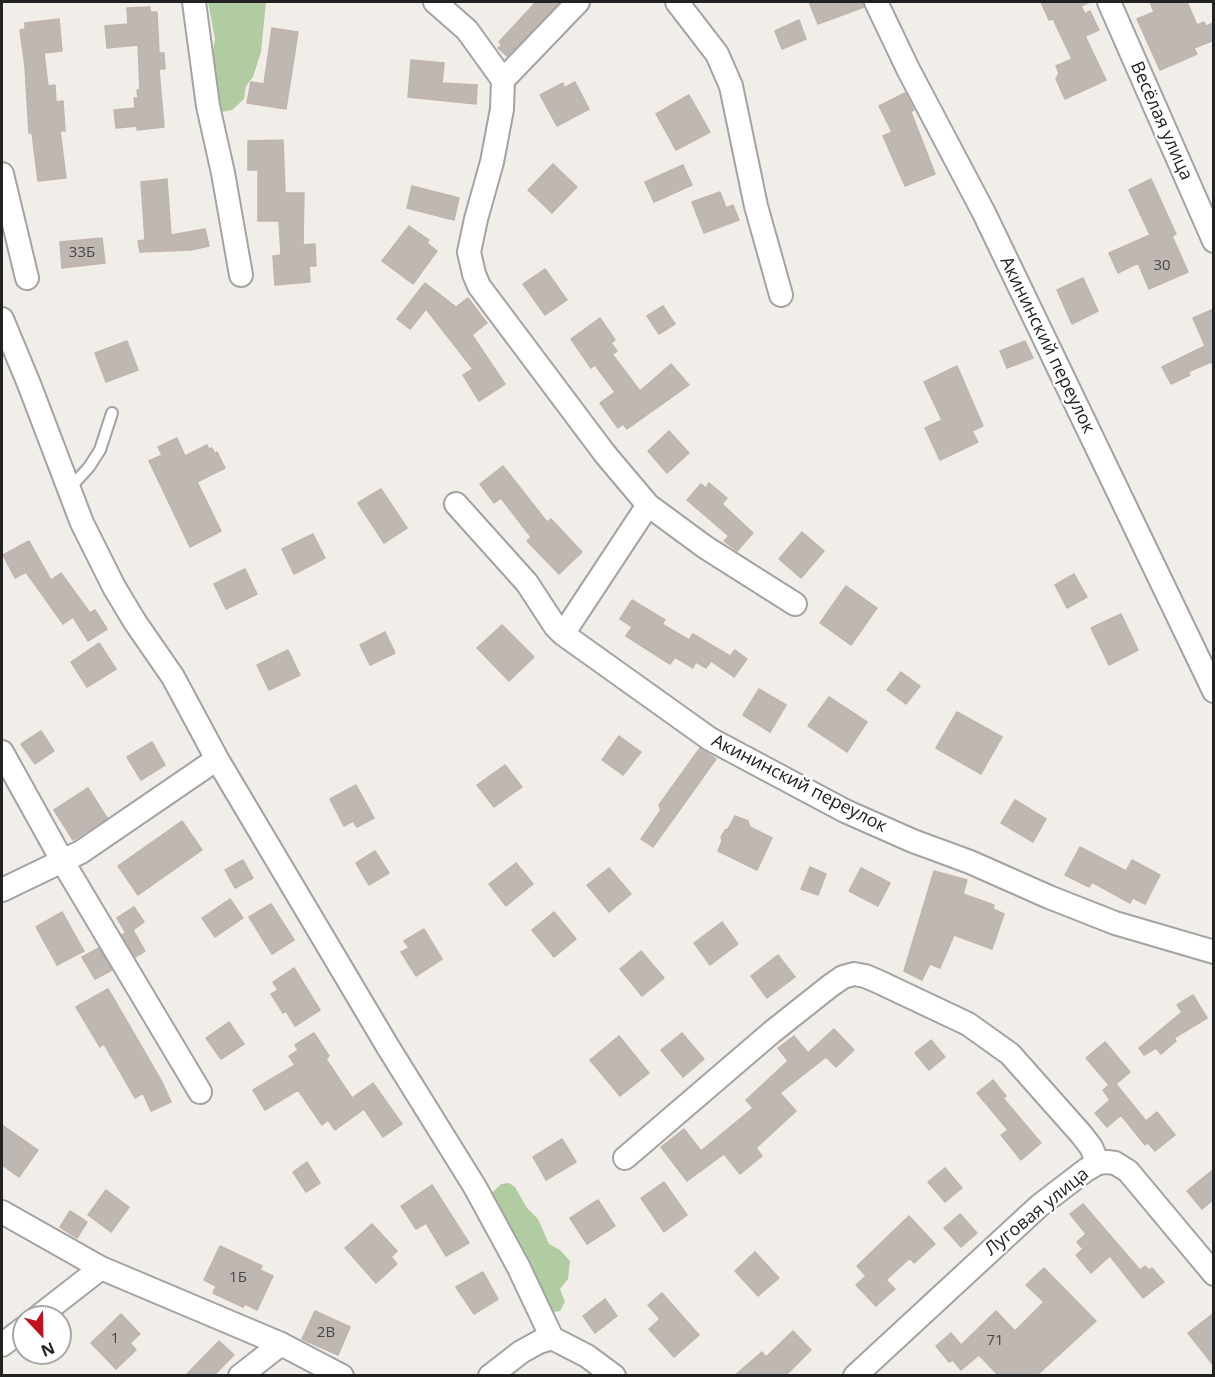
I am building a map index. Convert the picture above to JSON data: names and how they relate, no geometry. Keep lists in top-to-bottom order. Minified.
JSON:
{"streets":{"street":["Весёлая улица","Акининский переулок","Луговая улица"]},"house_numbers":["33Б","30","1Б","2В","1","71"],"north":"bottom"}
